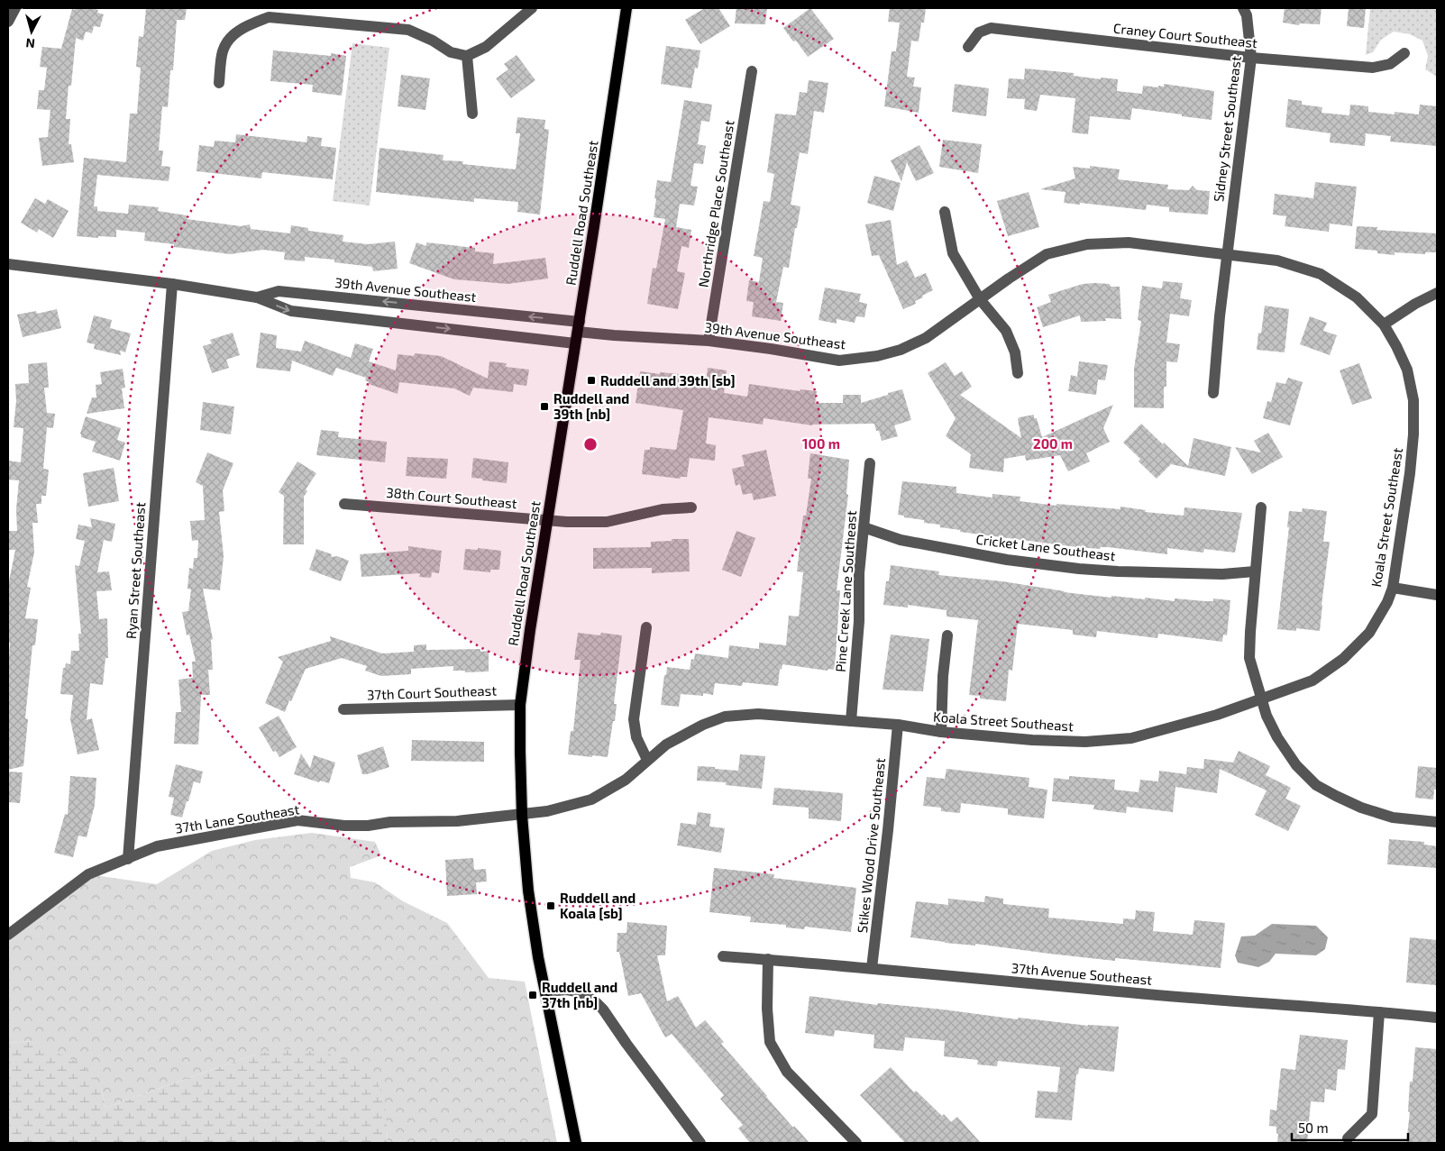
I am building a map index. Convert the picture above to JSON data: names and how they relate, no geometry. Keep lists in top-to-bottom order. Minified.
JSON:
{"streets":{"main road":["Ruddell Road Southeast"],"street":["Craney Court Southeast","Sidney Street Southeast","Northridge Place Southeast","39th Avenue Southeast","38th Court Southeast","Koala Street Southeast","Cricket Lane Southeast","Ryan Street Southeast","Pine Creek Lane Southeast","37th Court Southeast","37th Lane Southeast","Stikes Wood Drive Southeast","37th Avenue Southeast"]},"crossings":[["Craney Court Southeast","Sidney Street Southeast"],["Sidney Street Southeast","Koala Street Southeast"],["Northridge Place Southeast","39th Avenue Southeast"],["Ruddell Road Southeast","39th Avenue Southeast"],["Ruddell Road Southeast","38th Court Southeast"],["Ruddell Road Southeast","Koala Street Southeast"],["Ruddell Road Southeast","37th Court Southeast"],["Ruddell Road Southeast","37th Lane Southeast"],["39th Avenue Southeast","Koala Street Southeast"],["39th Avenue Southeast","Ryan Street Southeast"],["Koala Street Southeast","Pine Creek Lane Southeast"],["Koala Street Southeast","37th Lane Southeast"],["Koala Street Southeast","Stikes Wood Drive Southeast"],["Cricket Lane Southeast","Pine Creek Lane Southeast"],["Ryan Street Southeast","37th Lane Southeast"],["Stikes Wood Drive Southeast","37th Avenue Southeast"]],"places":{"transit":["Ruddell and 39th [sb]","Ruddell and 39th [nb]","Ruddell and Koala [sb]","Ruddell and 37th [nb]"]},"scale_bar":"50 m","north":"bottom","rings":["100 m","200 m"]}
